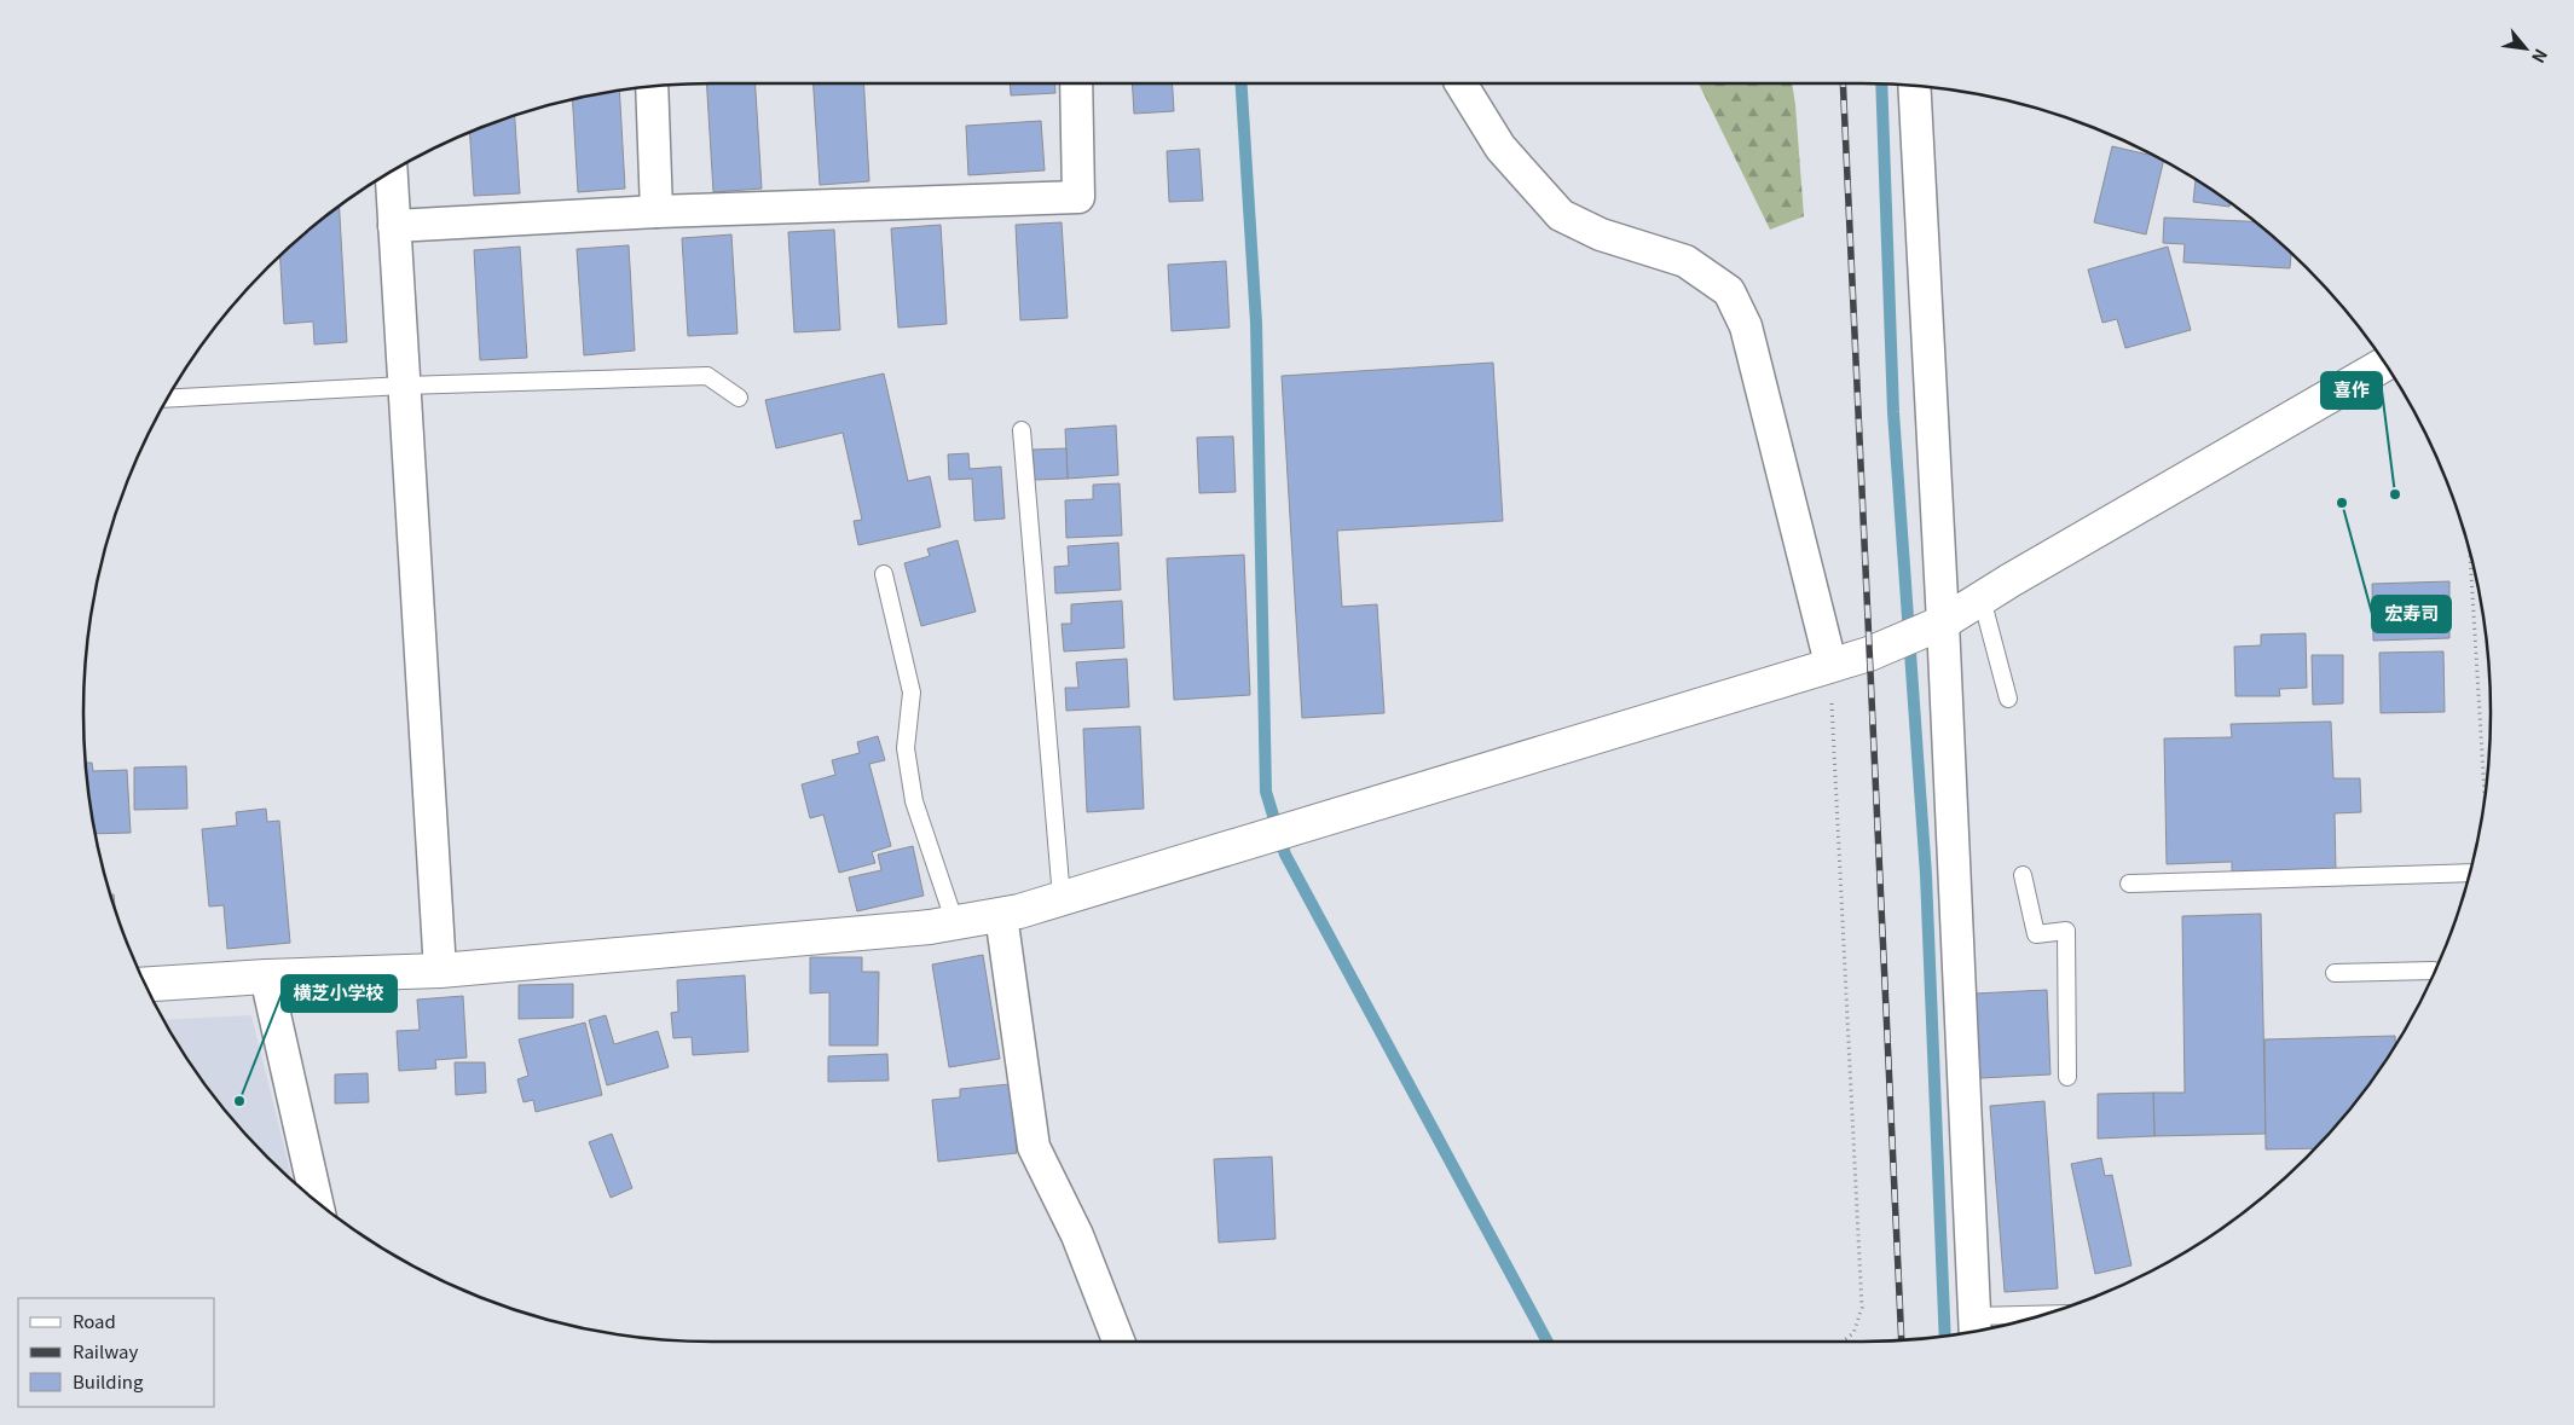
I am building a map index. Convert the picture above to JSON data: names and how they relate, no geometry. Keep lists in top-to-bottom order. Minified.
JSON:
{"places":["喜作","宏寿司","横芝小学校"],"legend":["Road","Railway","Building"],"north":"bottom right"}
